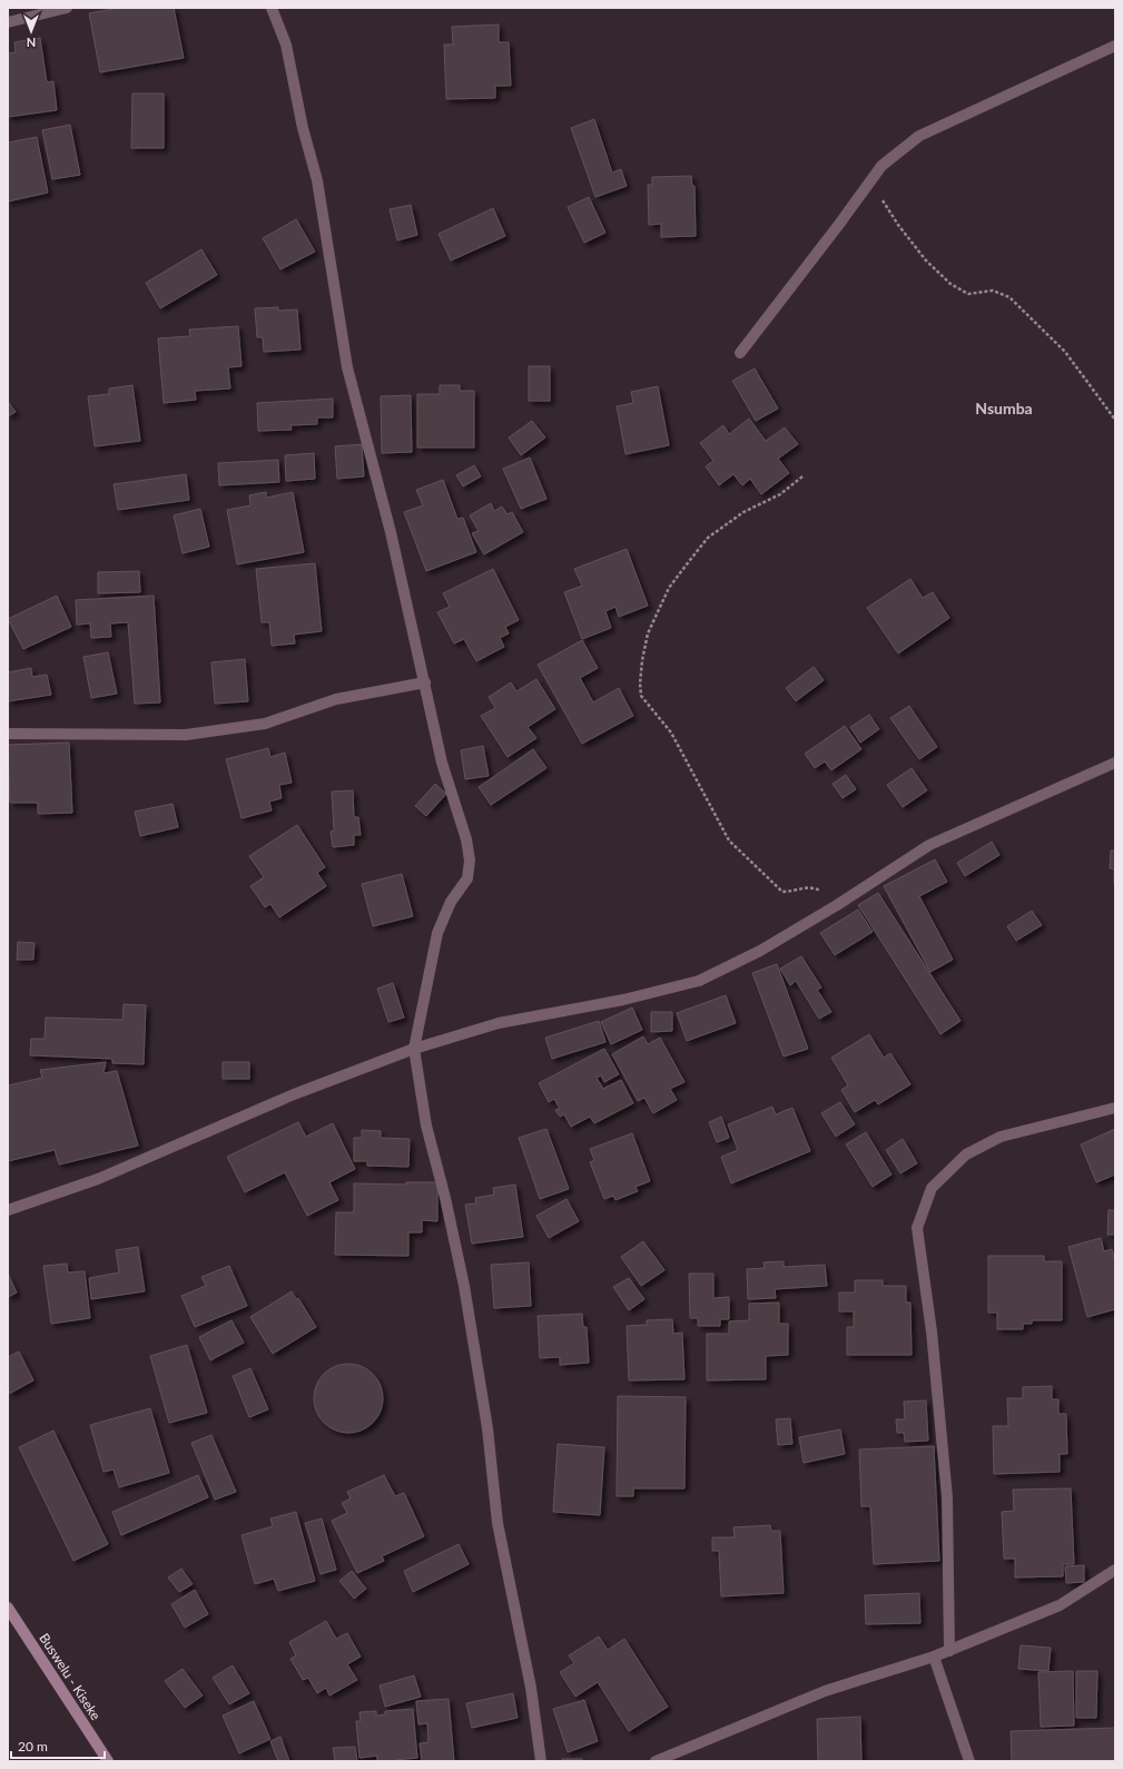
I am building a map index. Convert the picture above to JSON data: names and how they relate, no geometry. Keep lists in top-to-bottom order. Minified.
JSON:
{"streets":{"main road":["Buswelu - Kiseke"]},"districts":["Nsumba"],"scale_bar":"20 m","north":"bottom"}
